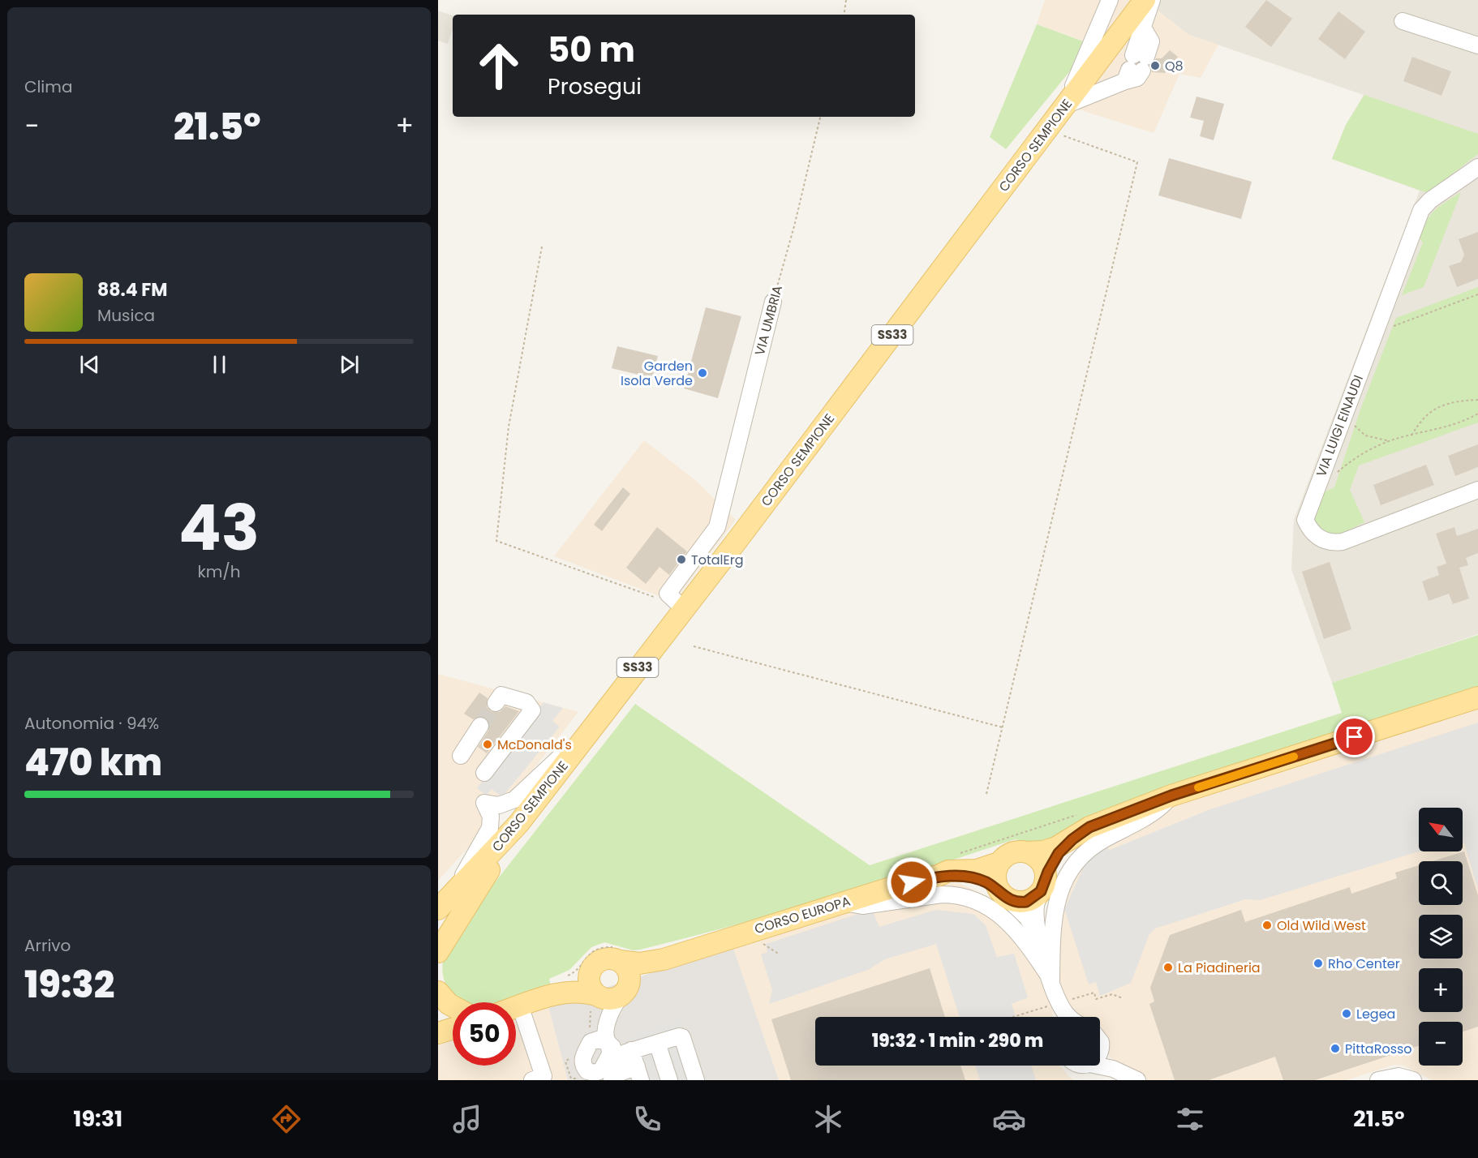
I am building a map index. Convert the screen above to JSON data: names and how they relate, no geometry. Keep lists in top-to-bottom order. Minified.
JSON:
{"streets":{"main road":["CORSO SEMPIONE","SS33","CORSO EUROPA"],"street":["VIA UMBRIA","VIA LUIGI EINAUDI"]},"places":["Q8","Garden Isola Verde","TotalErg","McDonald's","Old Wild West","Rho Center","La Piadineria","Legea","PittaRosso"],"north":"top left","page":{"tile":["Clima",["43","km/h"],["Autonomia · 94%","470 km"],["Arrivo","19:32"]],"turn":["50 m","Prosegui"],"heat":["−","21.5°","+"],"song":["88.4 FM","Musica"],"map_buttons":["+","−"],"limit":"50","trip":"19:32 · 1 min · 290 m","tabs":["19:31","21.5°"]}}
